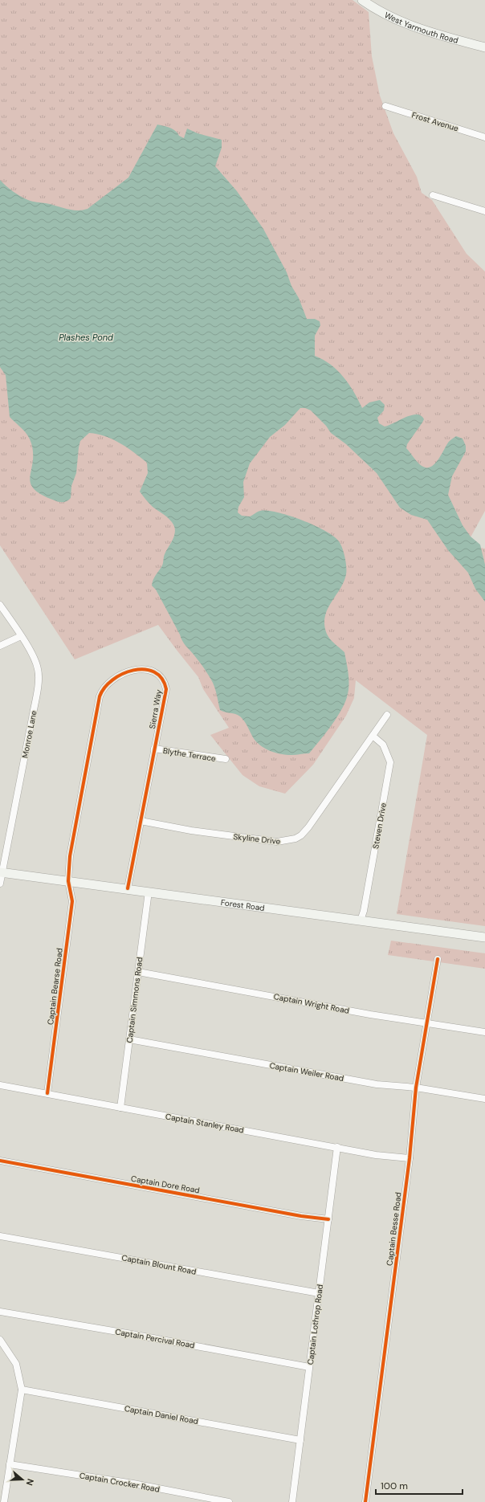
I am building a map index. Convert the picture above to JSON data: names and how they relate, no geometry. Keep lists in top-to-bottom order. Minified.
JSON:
{"streets":{"main road":["West Yarmouth Road","Forest Road"],"street":["Frost Avenue","Sierra Way","Monroe Lane","Blythe Terrace","Steven Drive","Skyline Drive","Captain Bearse Road","Captain Simmons Road","Captain Wright Road","Captain Weiler Road","Captain Stanley Road","Captain Dore Road","Captain Besse Road","Captain Blount Road","Captain Lothrop Road","Captain Percival Road","Captain Daniel Road","Captain Crocker Road"]},"crossings":[["Sierra Way","Blythe Terrace"],["Sierra Way","Skyline Drive"],["Sierra Way","Forest Road"],["Sierra Way","Captain Bearse Road"],["Monroe Lane","Forest Road"],["Steven Drive","Skyline Drive"],["Steven Drive","Forest Road"],["Forest Road","Captain Bearse Road"],["Forest Road","Captain Simmons Road"],["Captain Bearse Road","Captain Stanley Road"],["Captain Simmons Road","Captain Wright Road"],["Captain Simmons Road","Captain Weiler Road"],["Captain Simmons Road","Captain Stanley Road"],["Captain Wright Road","Captain Besse Road"],["Captain Weiler Road","Captain Besse Road"],["Captain Stanley Road","Captain Besse Road"],["Captain Stanley Road","Captain Lothrop Road"],["Captain Dore Road","Captain Lothrop Road"],["Captain Blount Road","Captain Lothrop Road"],["Captain Lothrop Road","Captain Percival Road"],["Captain Lothrop Road","Captain Daniel Road"]],"water":["Plashes Pond"],"scale_bar":"100 m","north":"right"}
